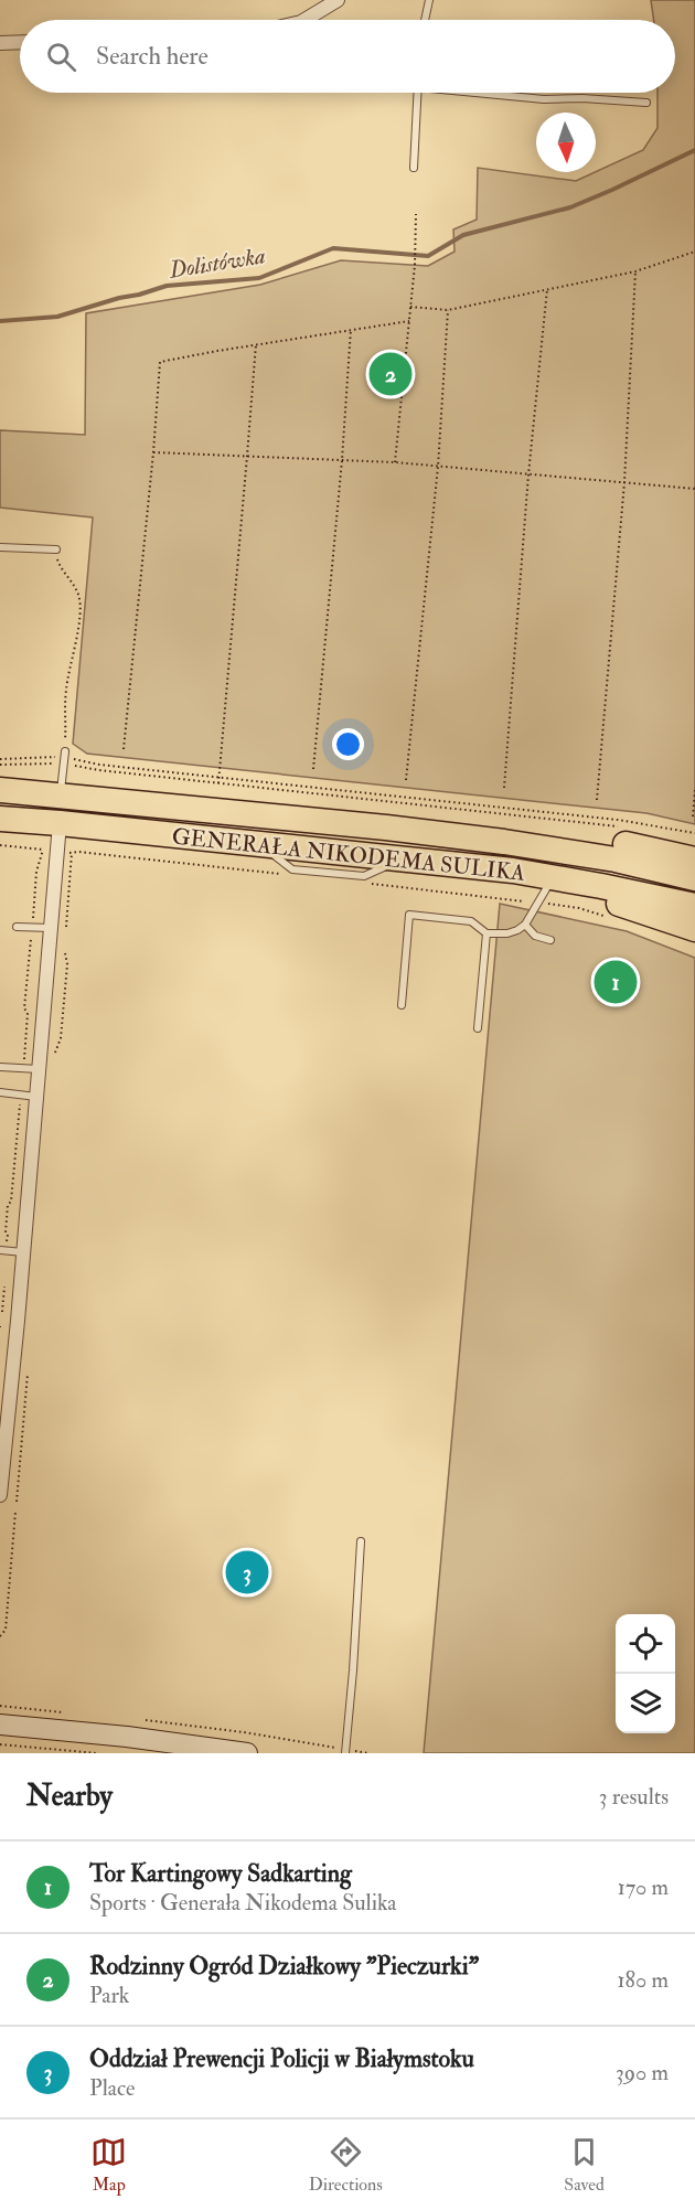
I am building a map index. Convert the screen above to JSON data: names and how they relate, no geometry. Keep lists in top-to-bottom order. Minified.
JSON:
{"streets":{"highway":["GENERAŁA NIKODEMA SULIKA"]},"water":["Dolistówka"],"north":"bottom","page":{"search":"Search here","pins":["2","1","3"],"heading":["Nearby","3 results"],"list":[{"mark":"1","name":"Tor Kartingowy Sadkarting","note":"Sports · Generała Nikodema Sulika","value":"170 m"},{"mark":"2","name":"Rodzinny Ogród Działkowy \"Pieczurki\"","note":"Park","value":"180 m"},{"mark":"3","name":"Oddział Prewencji Policji w Białymstoku","note":"Place","value":"390 m"}],"nav":["Map","Directions","Saved"]}}
